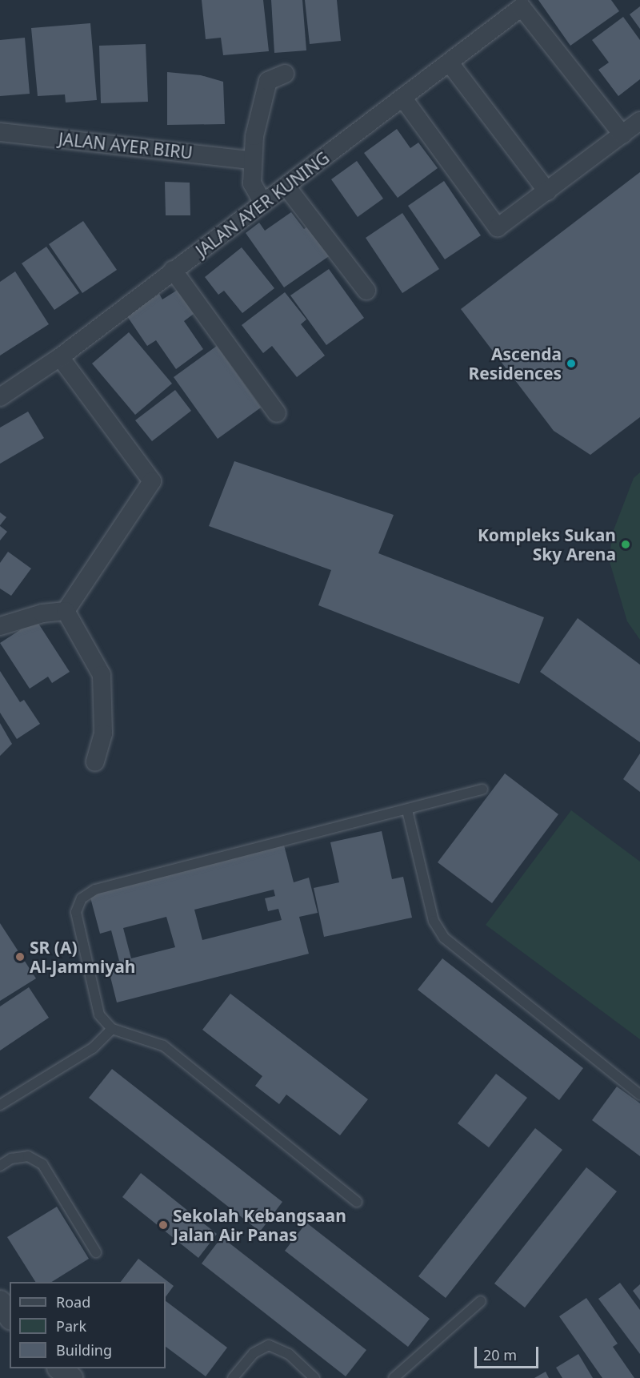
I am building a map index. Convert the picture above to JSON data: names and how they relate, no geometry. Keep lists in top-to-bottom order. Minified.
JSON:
{"streets":{"street":["JALAN AYER BIRU","JALAN AYER KUNING"]},"places":["Ascenda Residences","Kompleks Sukan Sky Arena","SR (A) Al-Jammiyah","Sekolah Kebangsaan Jalan Air Panas"],"legend":["Road","Park","Building"],"scale_bar":"20 m"}
